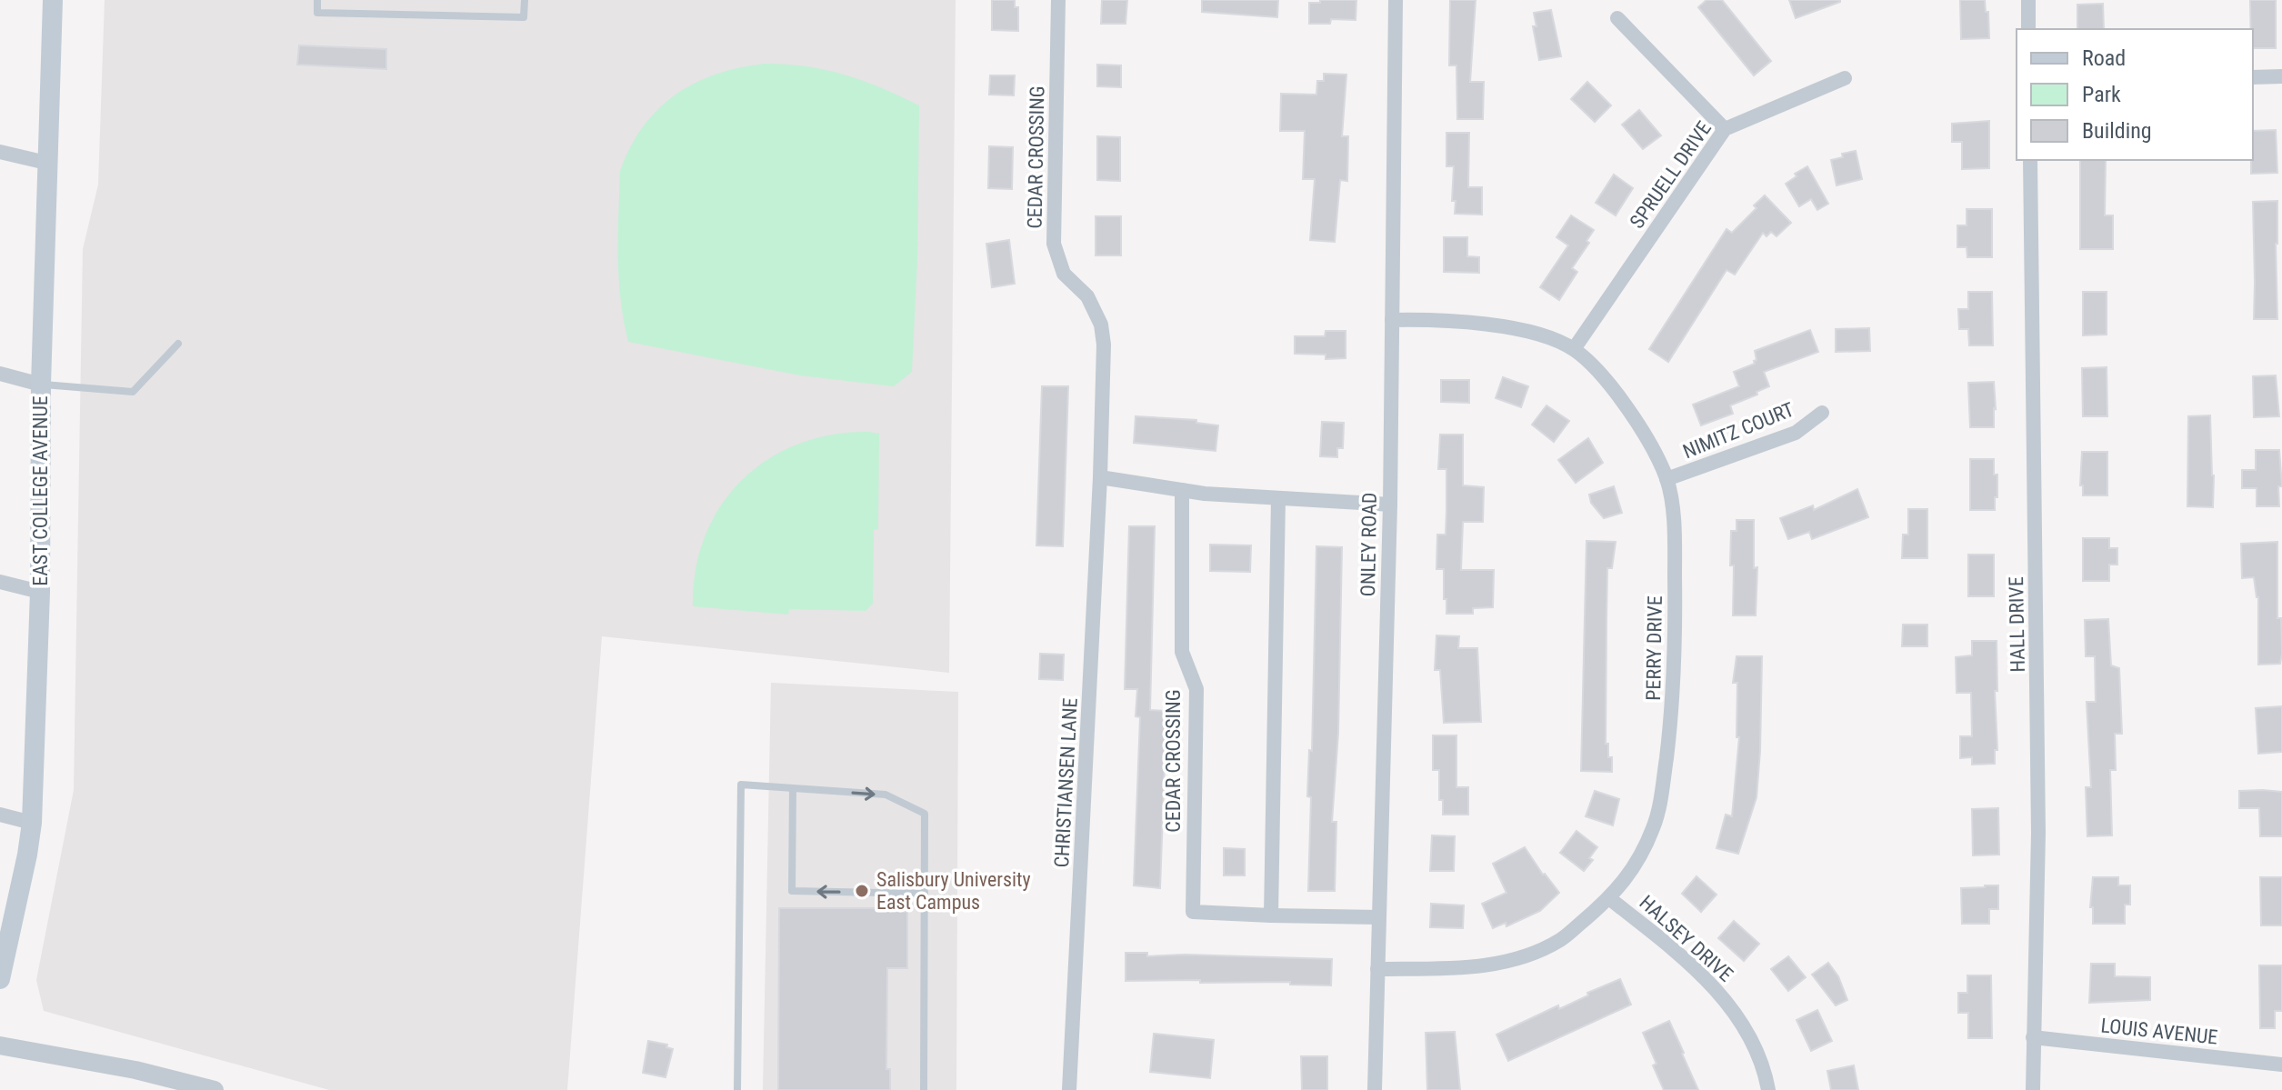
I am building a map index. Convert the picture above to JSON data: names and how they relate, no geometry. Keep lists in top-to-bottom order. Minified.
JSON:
{"streets":{"main road":["EAST COLLEGE AVENUE"],"street":["CEDAR CROSSING","SPRUELL DRIVE","NIMITZ COURT","ONLEY ROAD","HALL DRIVE","PERRY DRIVE","CHRISTIANSEN LANE","HALSEY DRIVE","LOUIS AVENUE"]},"crossings":[["CEDAR CROSSING","ONLEY ROAD"],["CEDAR CROSSING","CHRISTIANSEN LANE"],["SPRUELL DRIVE","PERRY DRIVE"],["NIMITZ COURT","PERRY DRIVE"],["ONLEY ROAD","PERRY DRIVE"],["HALL DRIVE","LOUIS AVENUE"],["PERRY DRIVE","HALSEY DRIVE"]],"places":["Salisbury University East Campus"],"legend":["Road","Park","Building"]}
